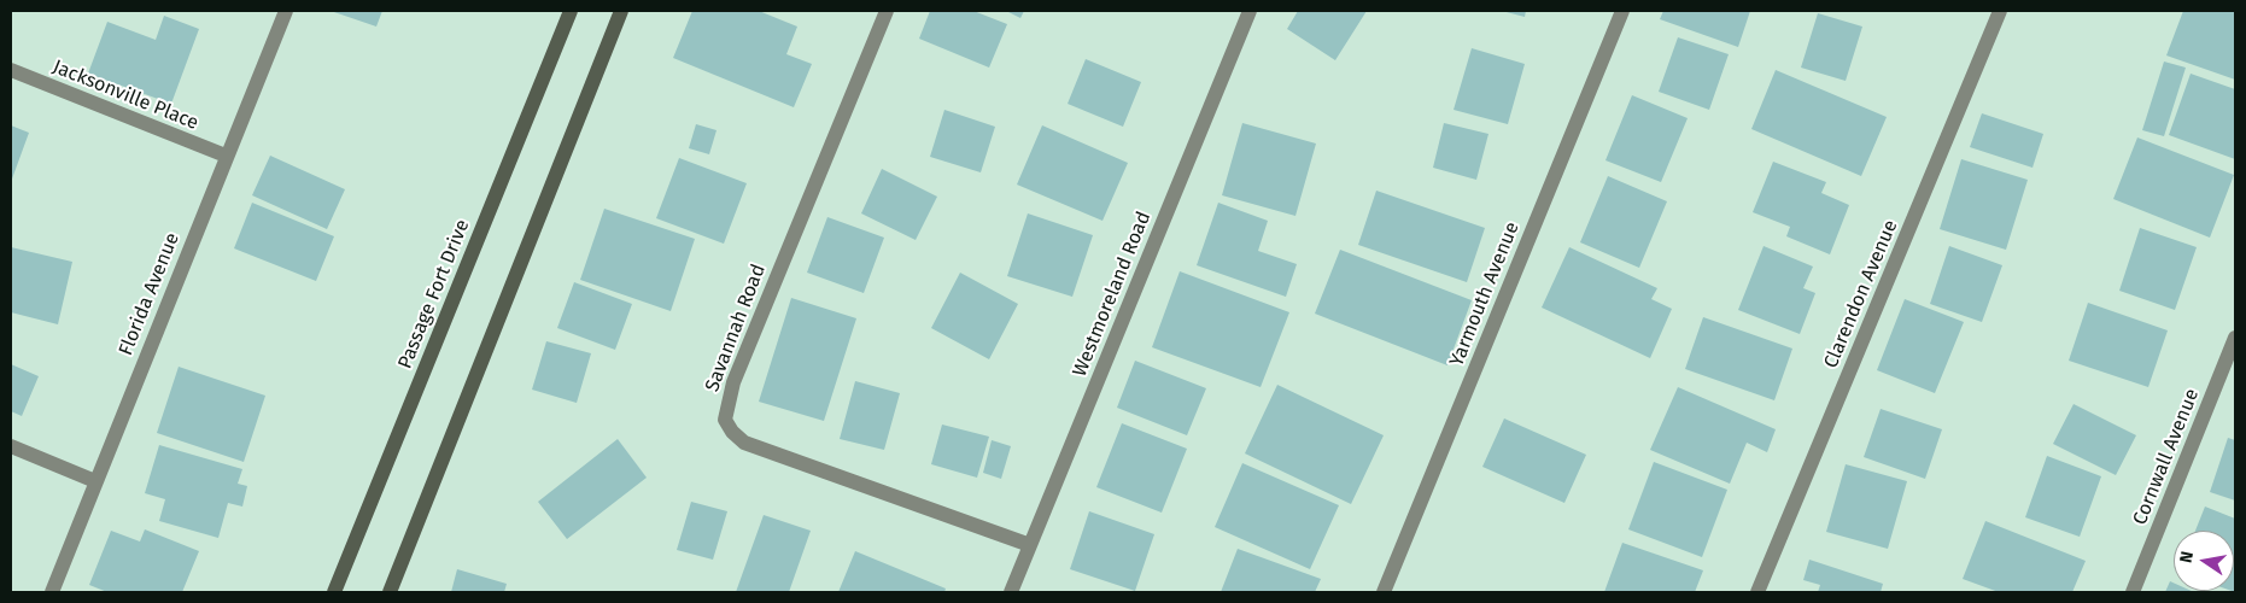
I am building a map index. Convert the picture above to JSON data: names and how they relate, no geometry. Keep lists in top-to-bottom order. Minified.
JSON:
{"streets":{"main road":["Passage Fort Drive"],"street":["Jacksonville Place","Florida Avenue","Westmoreland Road","Yarmouth Avenue","Clarendon Avenue","Savannah Road","Cornwall Avenue"]},"crossings":[["Jacksonville Place","Florida Avenue"],["Westmoreland Road","Savannah Road"]],"north":"left"}
